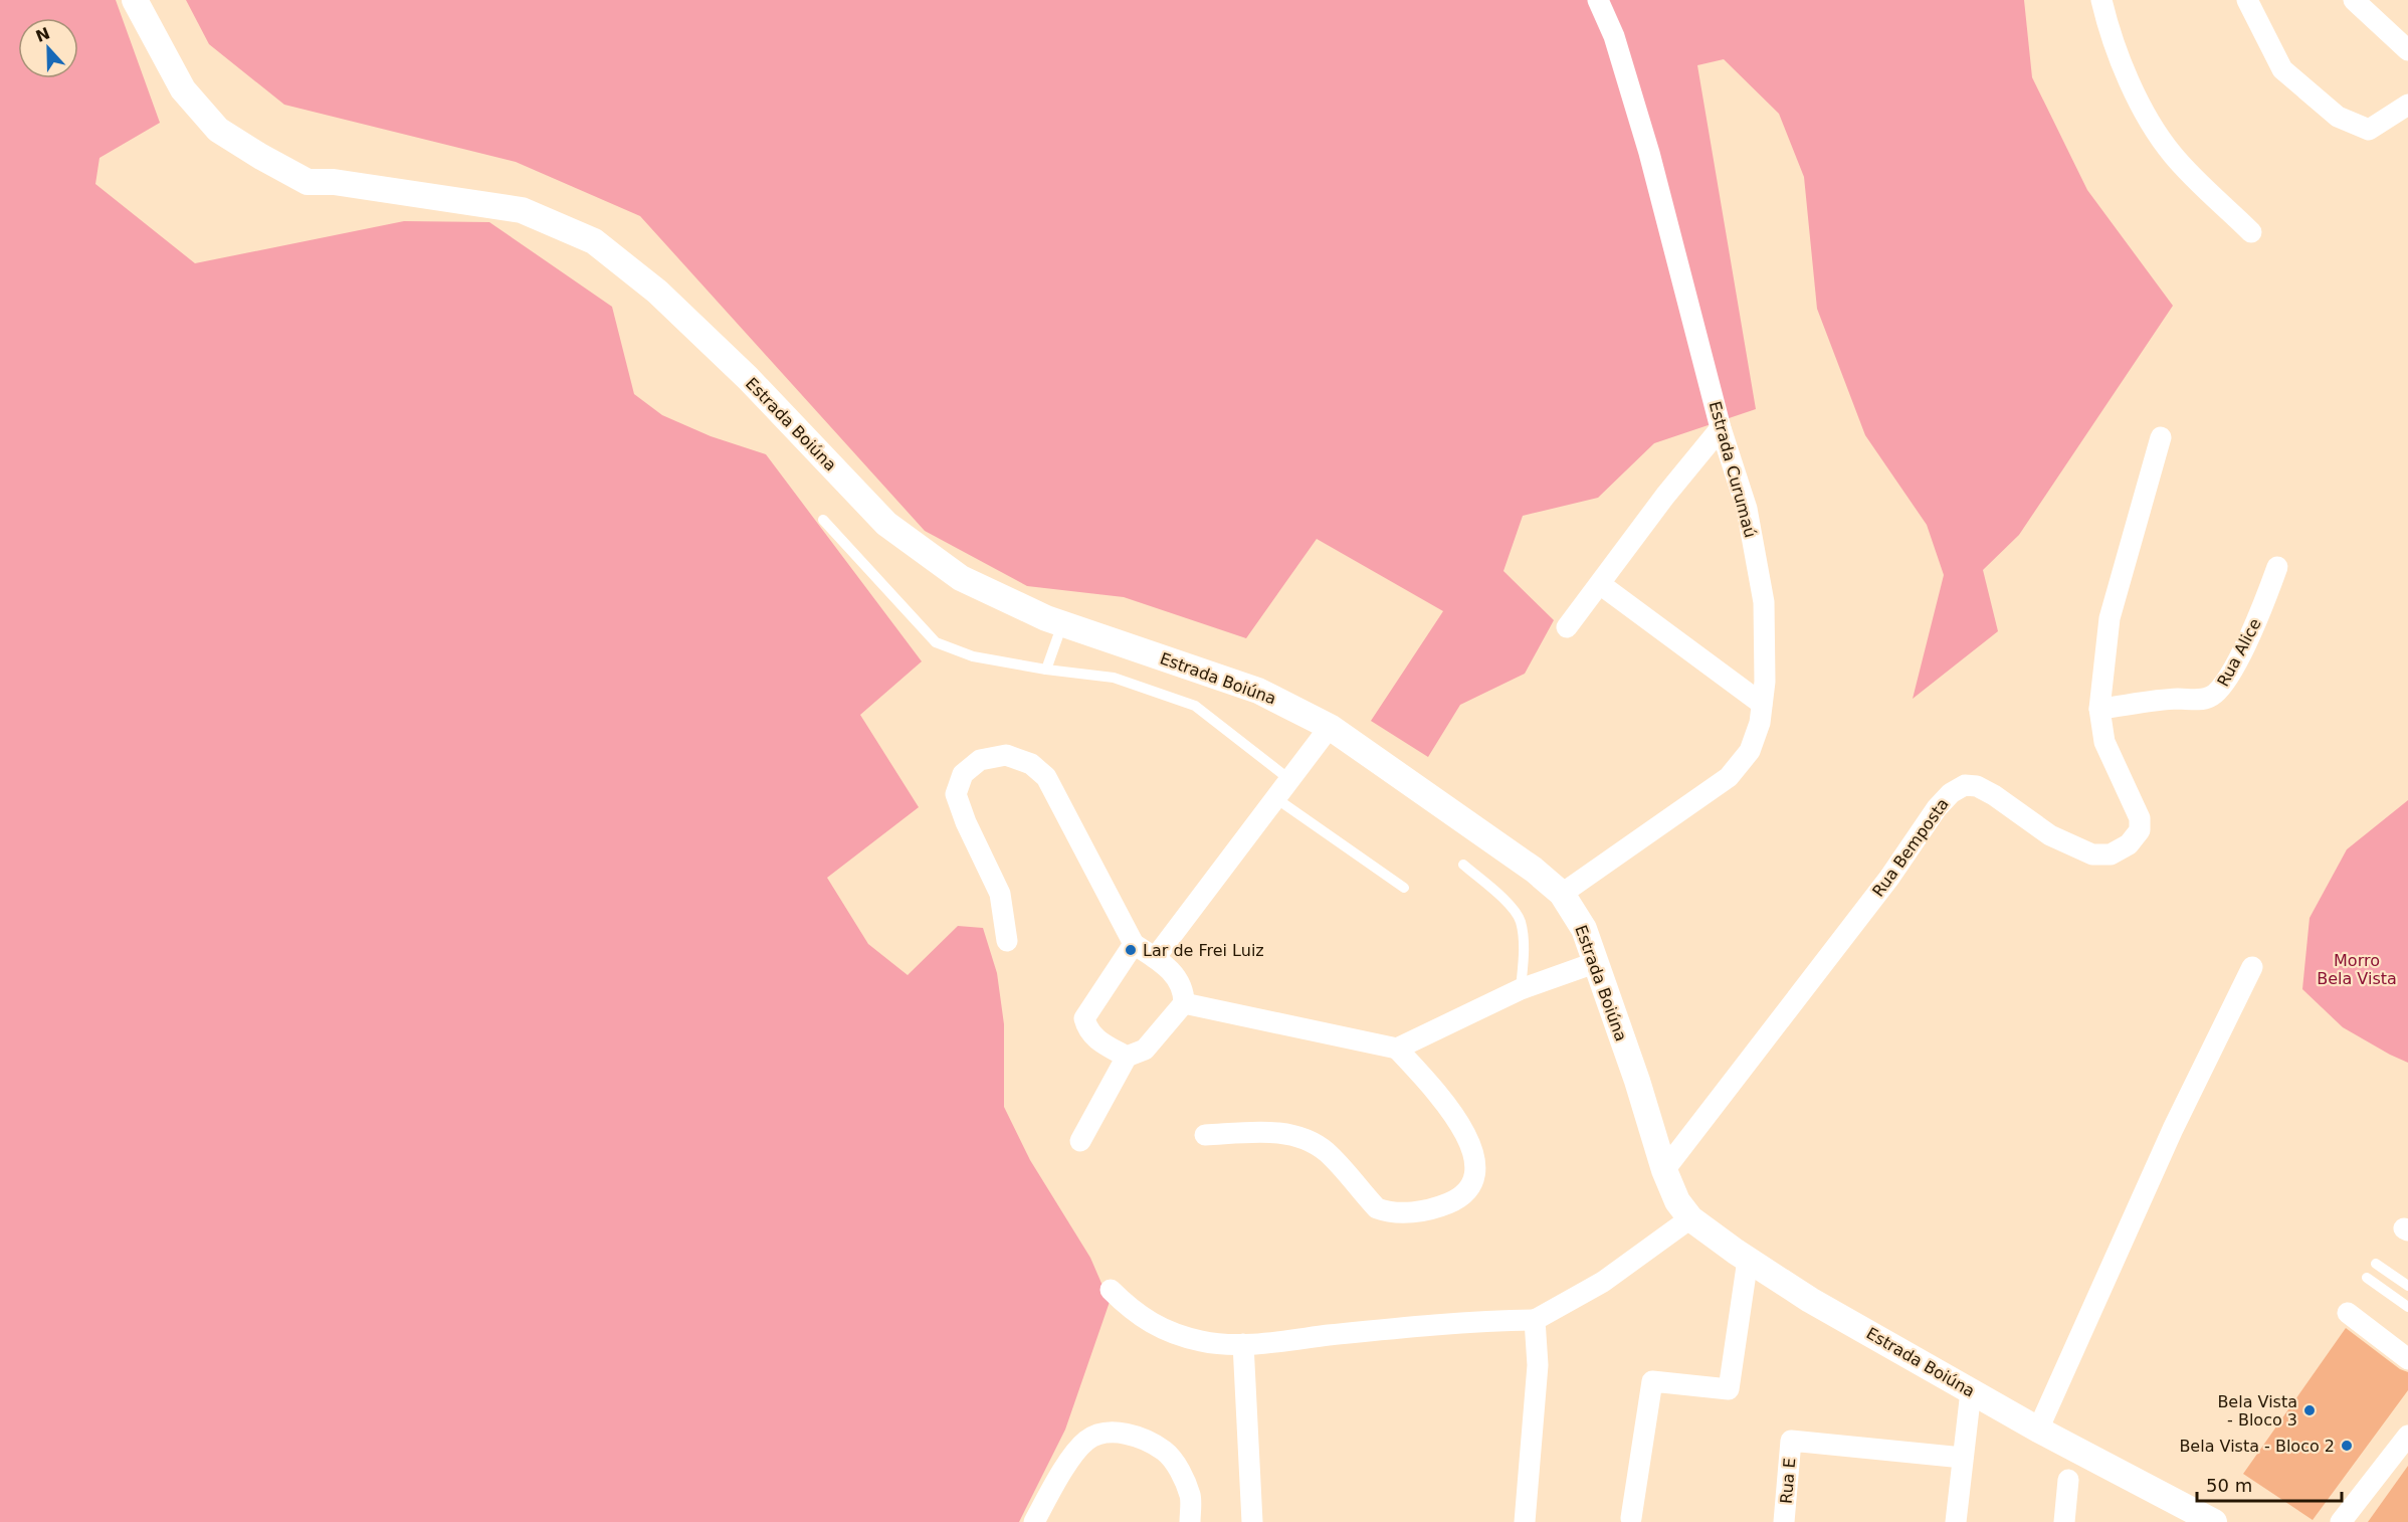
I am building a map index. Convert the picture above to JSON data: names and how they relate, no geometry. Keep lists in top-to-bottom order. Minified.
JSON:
{"streets":{"street":["Estrada Boiúna","Estrada Curumaú","Rua Alice","Rua Bemposta","Rua E"]},"crossings":[["Estrada Boiúna","Estrada Curumaú"],["Estrada Boiúna","Rua Bemposta"],["Rua Alice","Rua Bemposta"]],"parks":["Morro Bela Vista"],"places":["Lar de Frei Luiz","Bela Vista - Bloco 3","Bela Vista - Bloco 2"],"scale_bar":"50 m","north":"top"}
